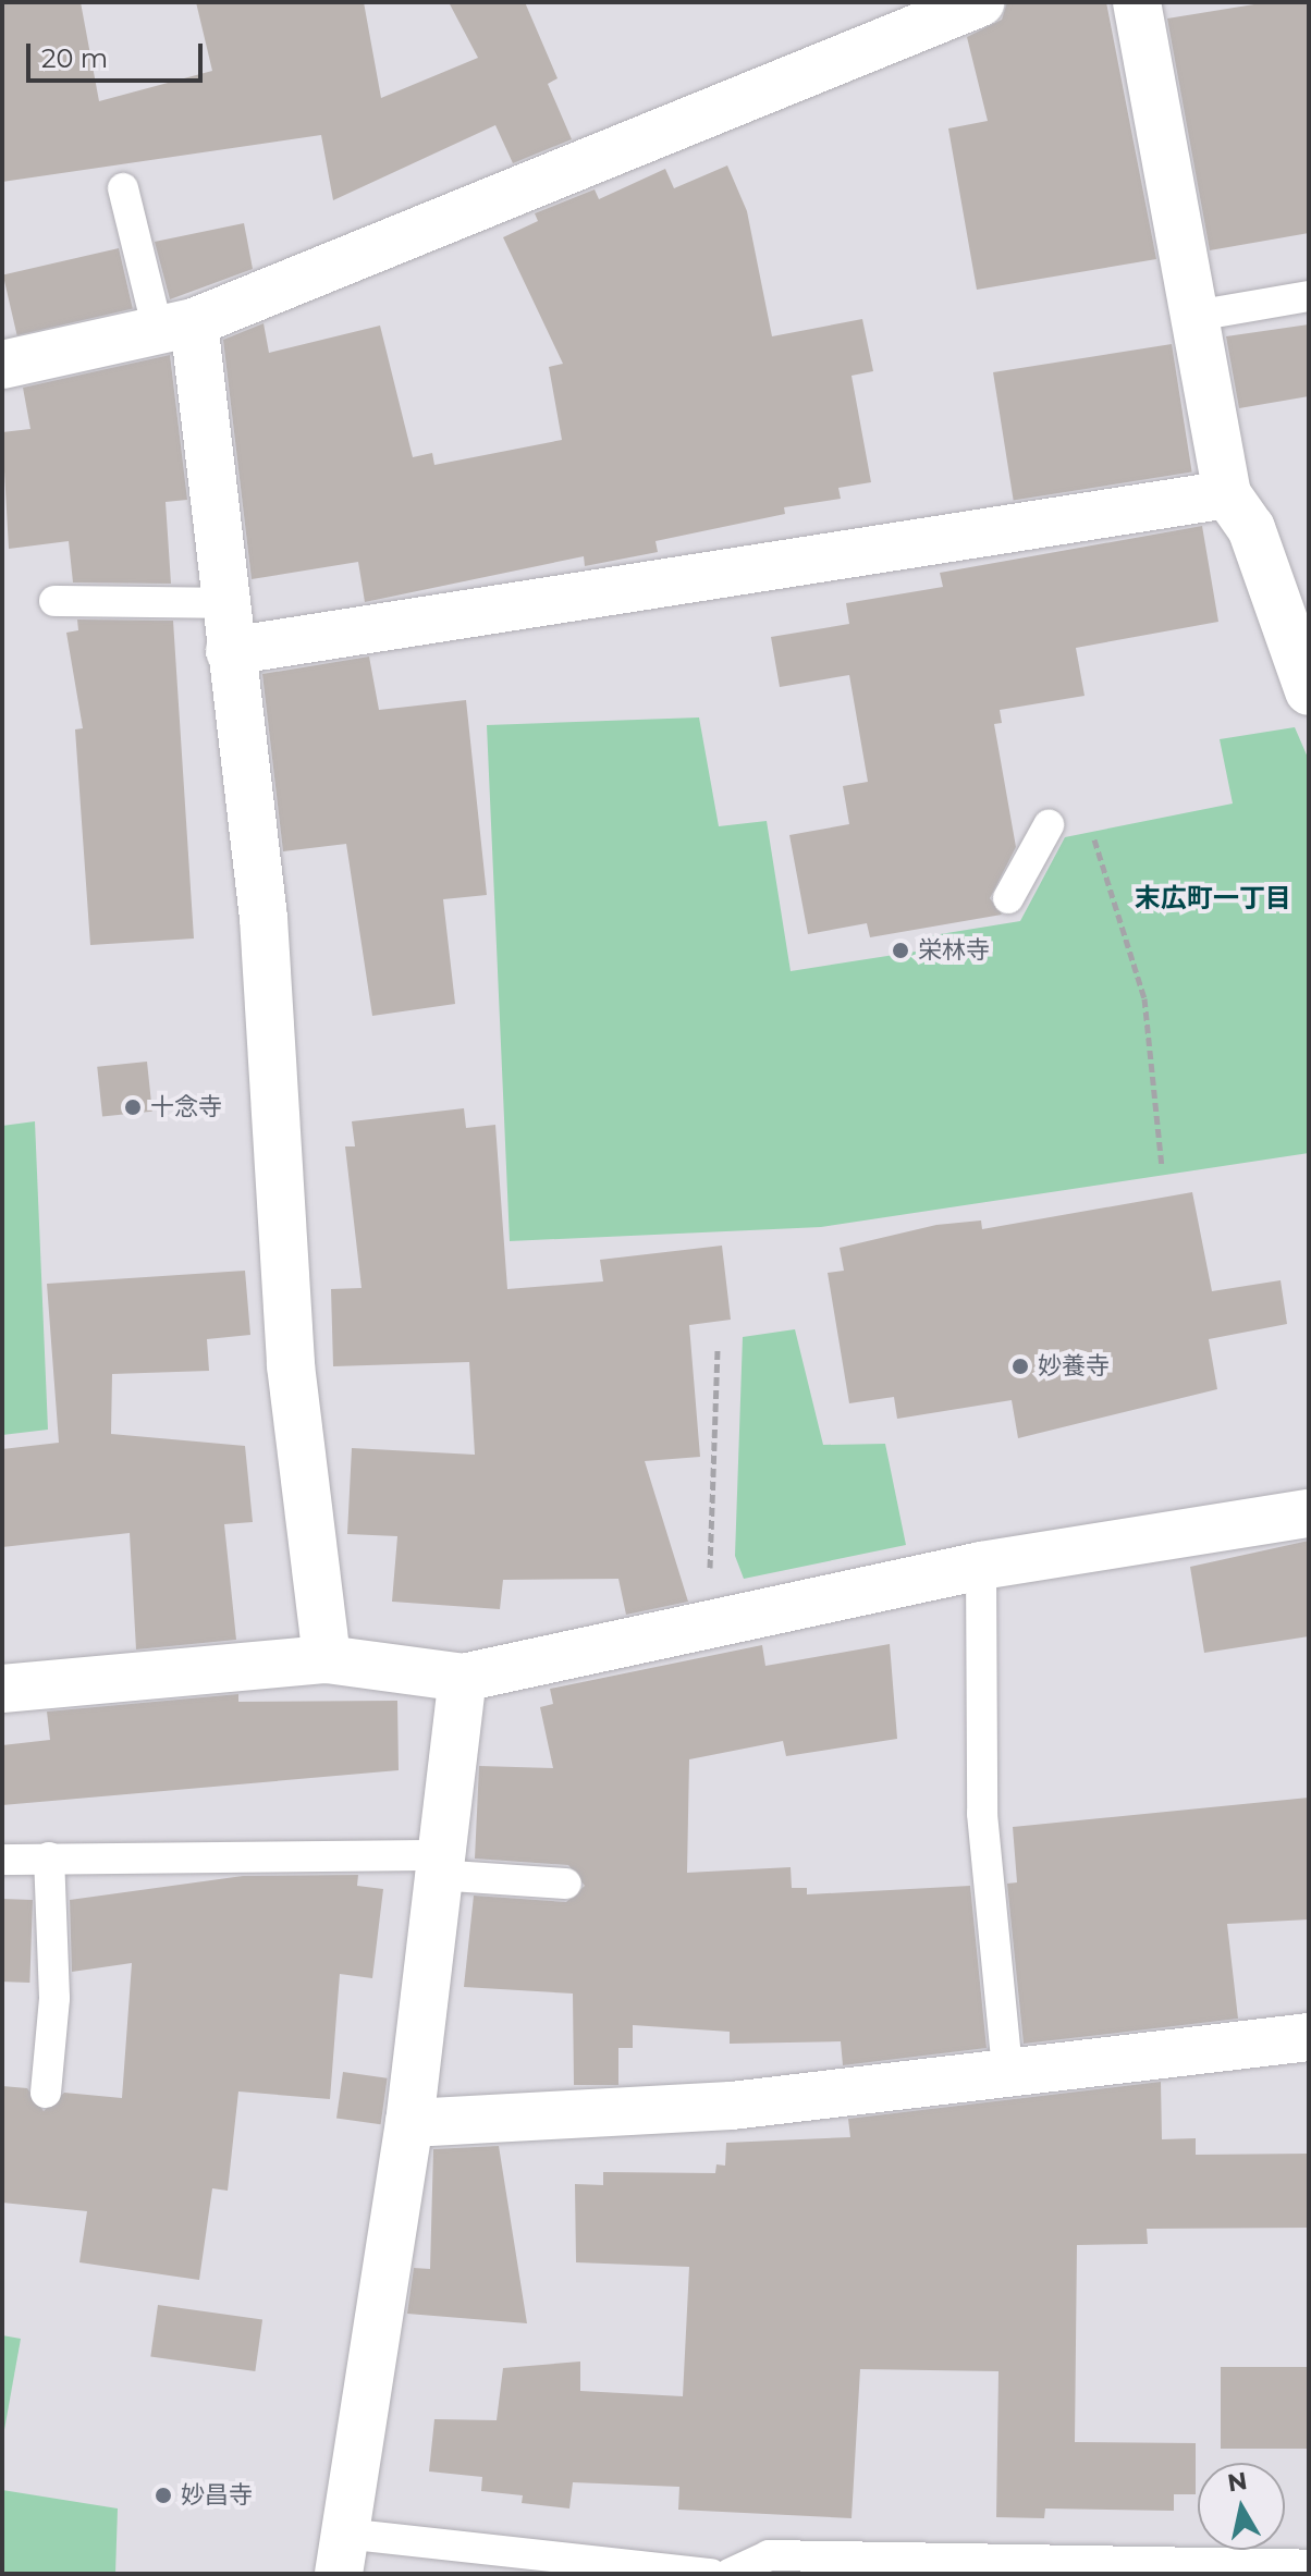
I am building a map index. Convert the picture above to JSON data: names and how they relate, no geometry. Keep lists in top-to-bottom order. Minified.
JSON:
{"districts":["末広町一丁目"],"places":["栄林寺","十念寺","妙養寺","妙昌寺"],"scale_bar":"20 m","north":"top"}
